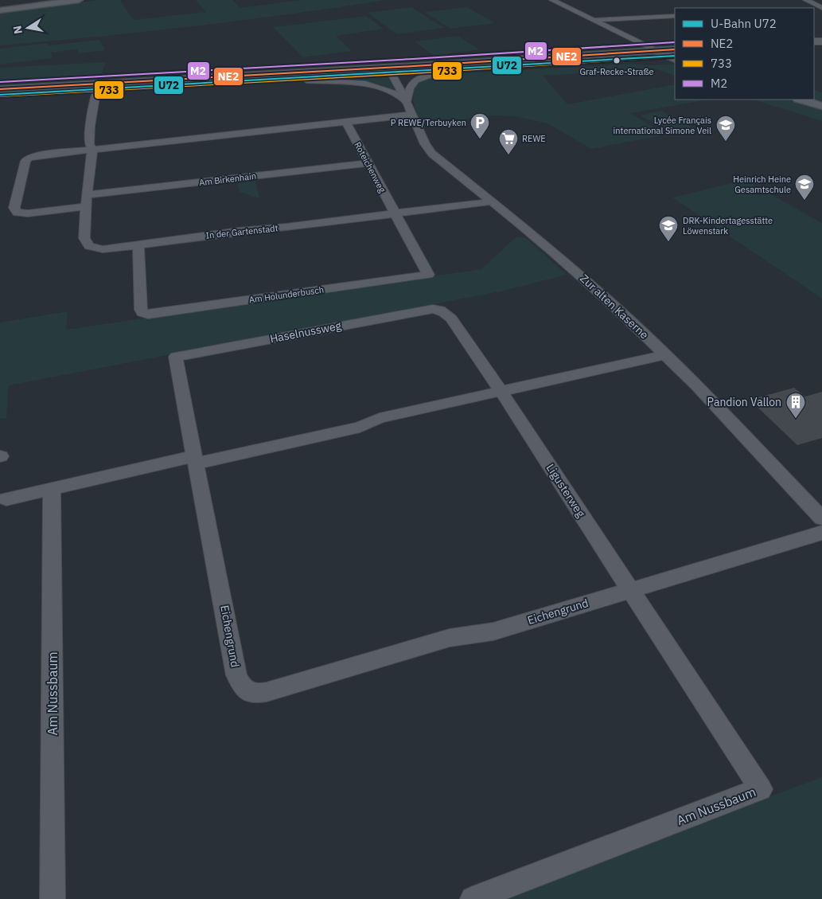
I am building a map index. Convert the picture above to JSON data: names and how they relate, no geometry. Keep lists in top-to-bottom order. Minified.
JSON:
{"streets":{"street":["Roteichenweg","Am Birkenhain","In der Gartenstadt","Am Holunderbusch","Zur alten Kaserne","Haselnussweg","Ligusterweg","Eichengrund","Am Nussbaum"]},"crossings":[["Roteichenweg","Am Birkenhain"],["Roteichenweg","In der Gartenstadt"],["Roteichenweg","Am Holunderbusch"],["Am Birkenhain","In der Gartenstadt"],["In der Gartenstadt","Am Holunderbusch"],["In der Gartenstadt","Zur alten Kaserne"],["Haselnussweg","Ligusterweg"],["Haselnussweg","Eichengrund"],["Ligusterweg","Eichengrund"],["Ligusterweg","Am Nussbaum"],["Eichengrund","Am Nussbaum"]],"places":{"other":["Graf-Recke-Straße"],"parking":["P REWE/Terbuyken"],"school or university":["Lycée Français international Simone Veil","Heinrich Heine Gesamtschule","DRK-Kindertagesstätte Löwenstark"],"supermarket":["REWE"],"building":["Pandion Vallon"]},"lines":["transit line M2","transit line NE2","metro line U72","transit line 733"],"legend":["U-Bahn U72","NE2","733","M2"],"north":"left"}
